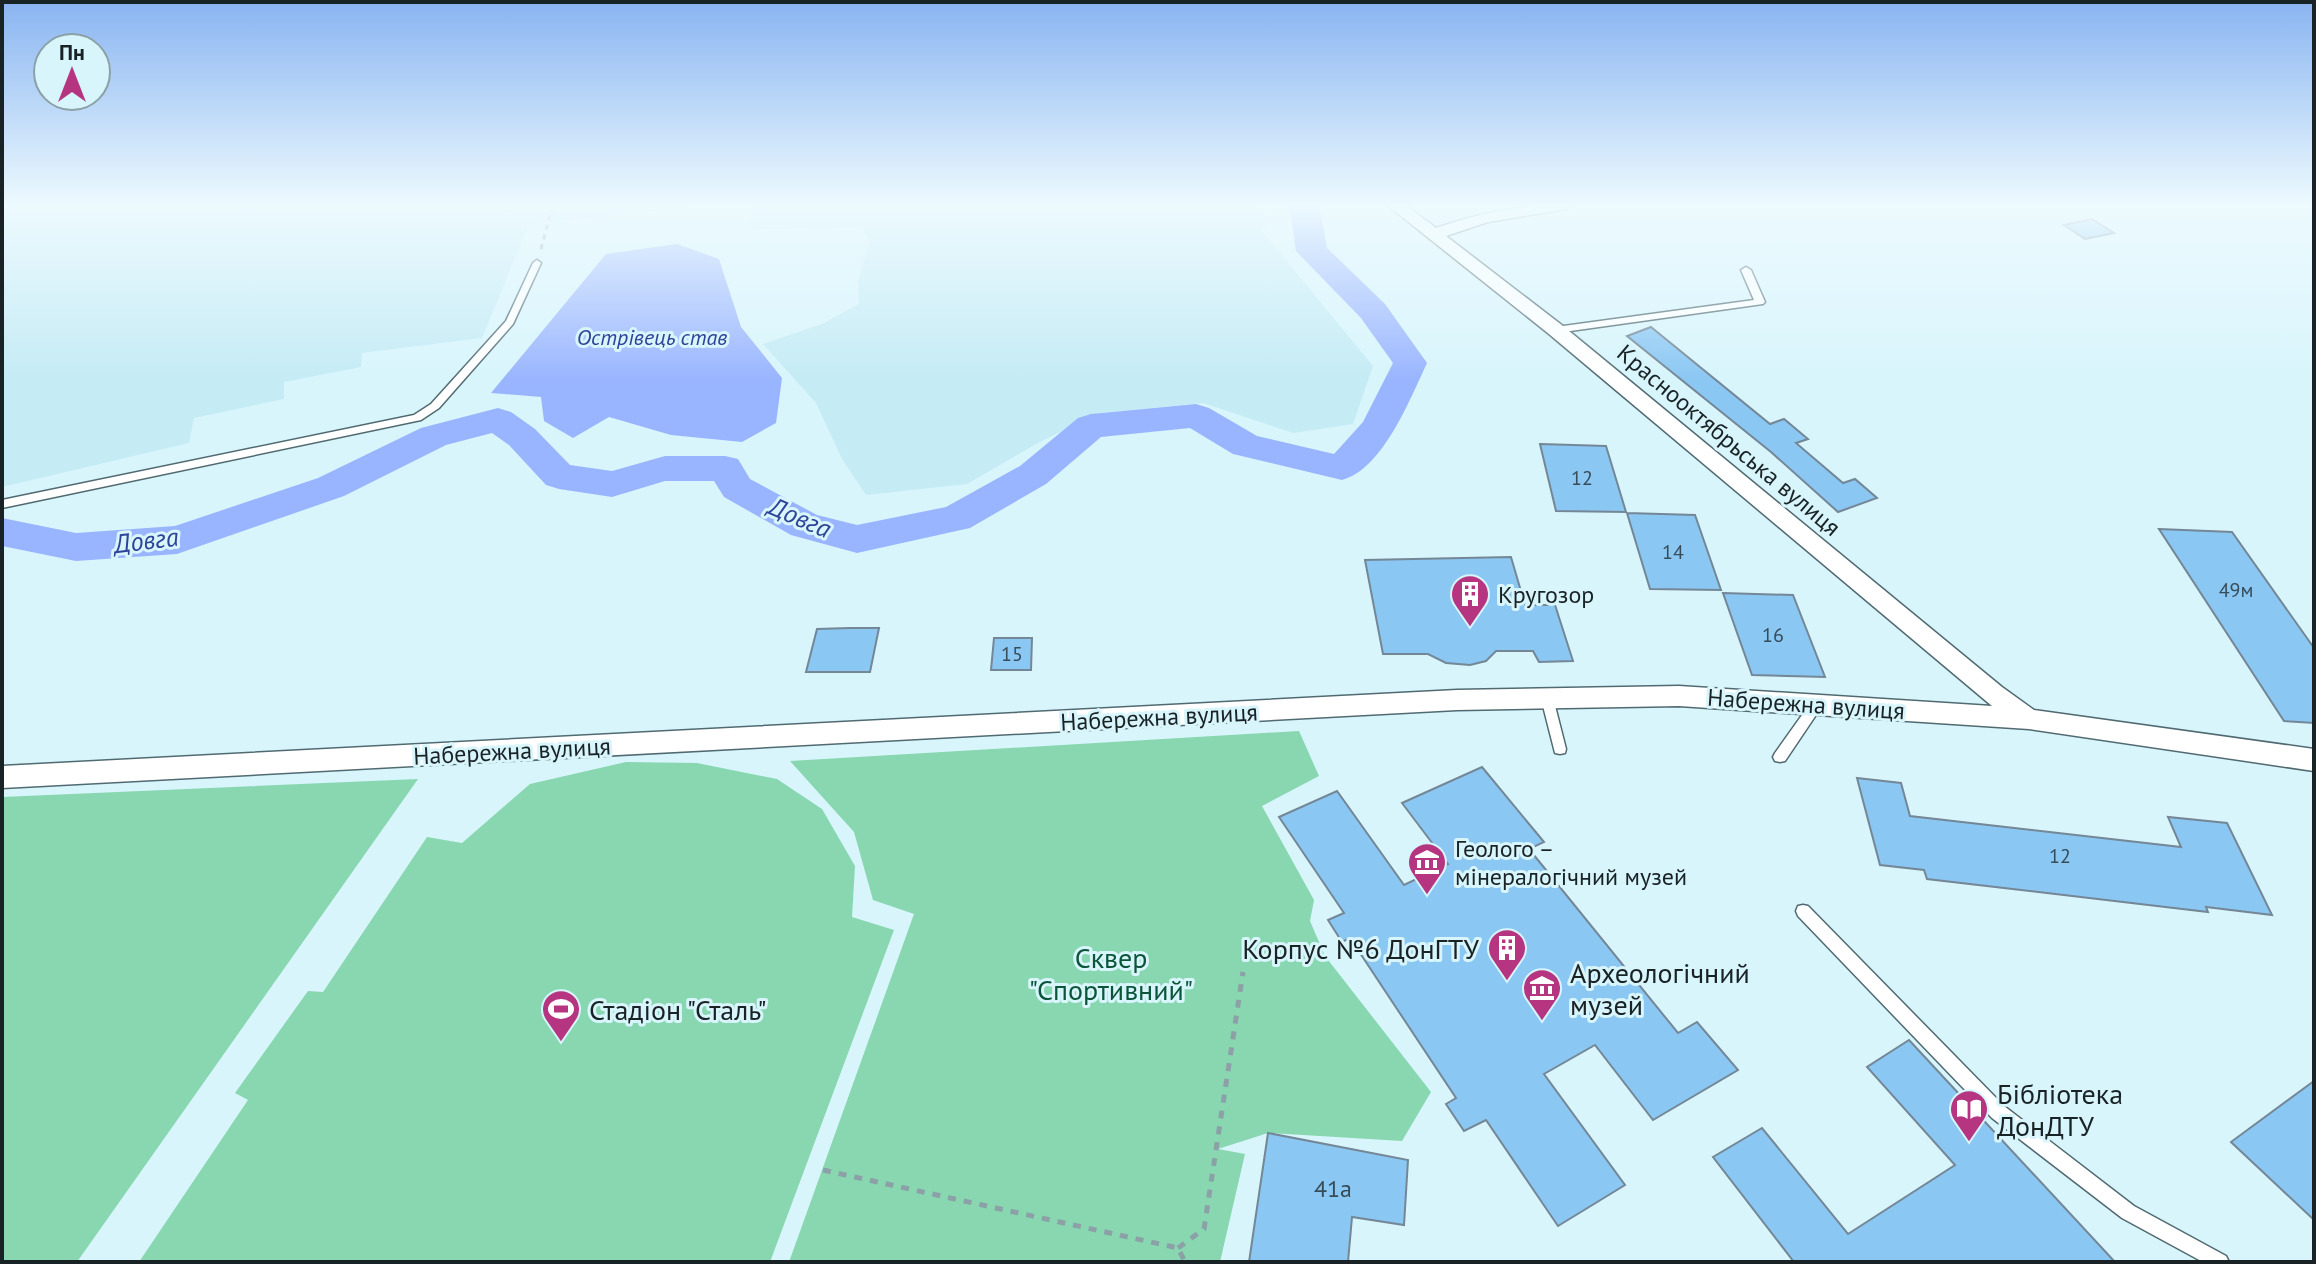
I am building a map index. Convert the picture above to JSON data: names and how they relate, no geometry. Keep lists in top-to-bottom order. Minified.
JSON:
{"streets":{"street":["Краснооктябрьська вулиця","Набережна вулиця"]},"crossings":[["Краснооктябрьська вулиця","Набережна вулиця"]],"water":["Острівець став","Довга"],"parks":["Сквер \"Спортивний\""],"places":{"building":["Кругозор","Корпус №6 ДонГТУ"],"museum":["Геолого – мінералогічний музей","Археологічний музей"],"sports":["Стадіон \"Сталь\""],"library":["Бібліотека ДонДТУ"]},"house_numbers":["12","14","49м","16","15","12","41а"],"north":"top"}
